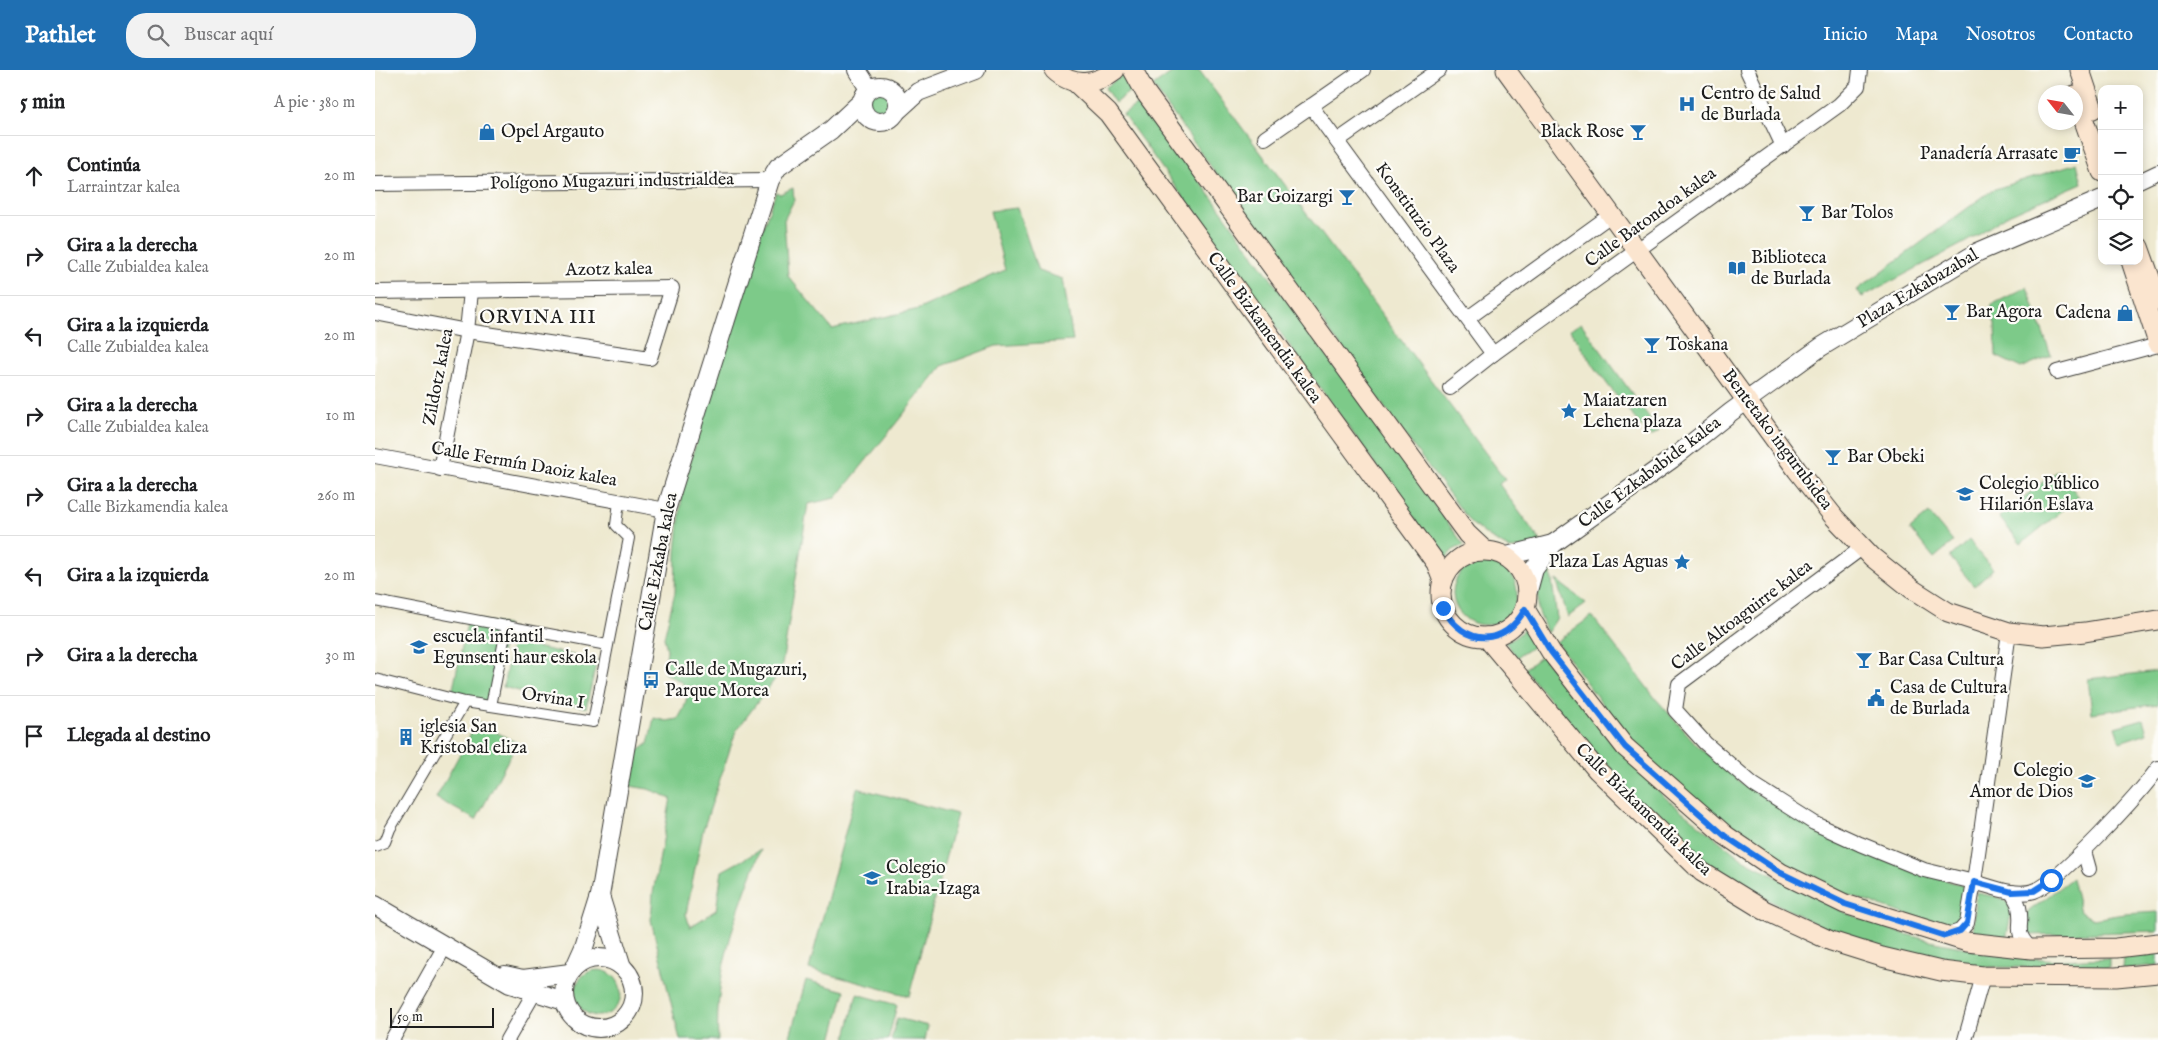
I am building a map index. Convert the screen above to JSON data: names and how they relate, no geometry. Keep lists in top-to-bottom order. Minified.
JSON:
{"streets":{"main road":["Calle Bizkamendia kalea","Bentetako ingurubidea"],"street":["Polígono Mugazuri industrialdea","Konstituzio Plaza","Calle Batondoa kalea","Azotz kalea","Plaza Ezkabazabal","Zildotz kalea","Calle Fermín Daoiz kalea","Calle Ezkababide kalea","Calle Ezkaba kalea","Calle Altoaguirre kalea","Orvina I"]},"crossings":[["Polígono Mugazuri industrialdea","Calle Ezkaba kalea"],["Konstituzio Plaza","Calle Batondoa kalea"],["Calle Batondoa kalea","Bentetako ingurubidea"],["Azotz kalea","Zildotz kalea"],["Plaza Ezkabazabal","Bentetako ingurubidea"],["Plaza Ezkabazabal","Calle Ezkababide kalea"],["Calle Bizkamendia kalea","Calle Ezkababide kalea"],["Zildotz kalea","Calle Fermín Daoiz kalea"],["Bentetako ingurubidea","Calle Ezkababide kalea"],["Bentetako ingurubidea","Calle Altoaguirre kalea"],["Calle Fermín Daoiz kalea","Calle Ezkaba kalea"],["Calle Fermín Daoiz kalea","Orvina I"]],"districts":["ORVINA III"],"places":{"hospital":["Centro de Salud de Burlada"],"shop":["Opel Argauto","Cadena"],"bar":["Black Rose","Bar Goizargi","Bar Tolos","Bar Agora","Toskana","Bar Obeki","Bar Casa Cultura"],"cafe":["Panadería Arrasate"],"library":["Biblioteca de Burlada"],"place":["Maiatzaren Lehena plaza","Plaza Las Aguas"],"school or university":["Colegio Público Hilarión Eslava","escuela infantil Egunsenti haur eskola","Colegio Amor de Dios","Colegio Irabia-Izaga"],"bus stop":["Calle de Mugazuri, Parque Morea"],"public building":["Casa de Cultura de Burlada"],"building":["iglesia San Kristobal eliza"]},"scale_bar":"50 m","north":"top left","page":{"header":"Pathlet","search":"Buscar aquí","nav":["Inicio","Mapa","Nosotros","Contacto"],"heading":["5 min","A pie · 380 m"],"map_buttons":["+","−"],"list":[["Continúa","Larraintzar kalea","20 m"],["Gira a la derecha","Calle Zubialdea kalea","20 m"],["Gira a la izquierda","Calle Zubialdea kalea","20 m"],["Gira a la derecha","Calle Zubialdea kalea","10 m"],["Gira a la derecha","Calle Bizkamendia kalea","260 m"],["Gira a la izquierda","20 m"],["Gira a la derecha","30 m"],"Llegada al destino"],"scale":"50 m"}}
